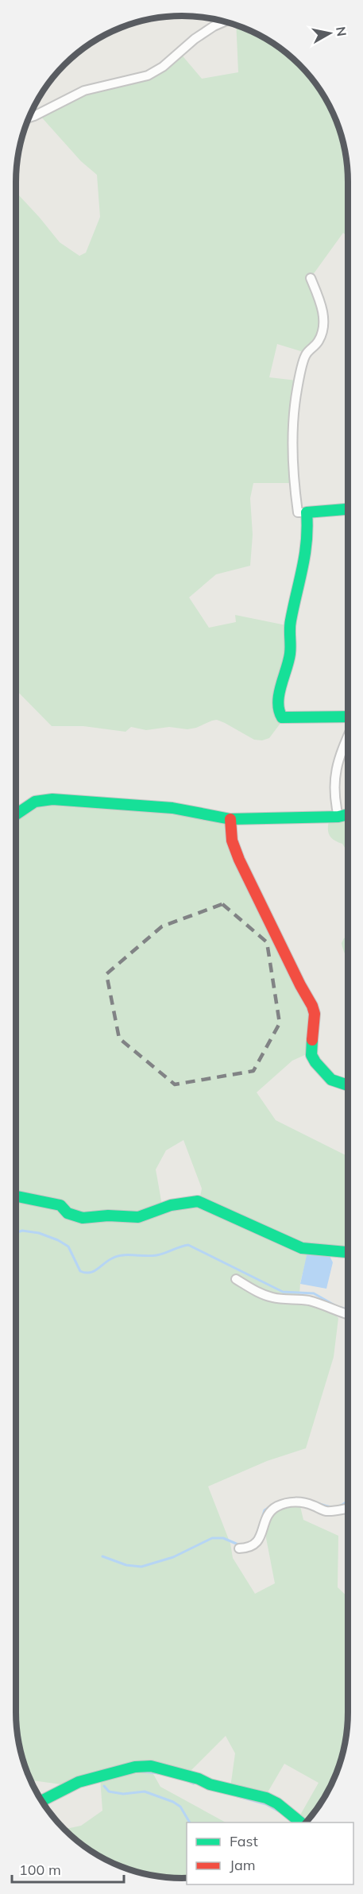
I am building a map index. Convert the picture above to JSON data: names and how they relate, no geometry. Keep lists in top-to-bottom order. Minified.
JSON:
{"legend":["Fast","Jam"],"scale_bar":"100 m","north":"right"}
